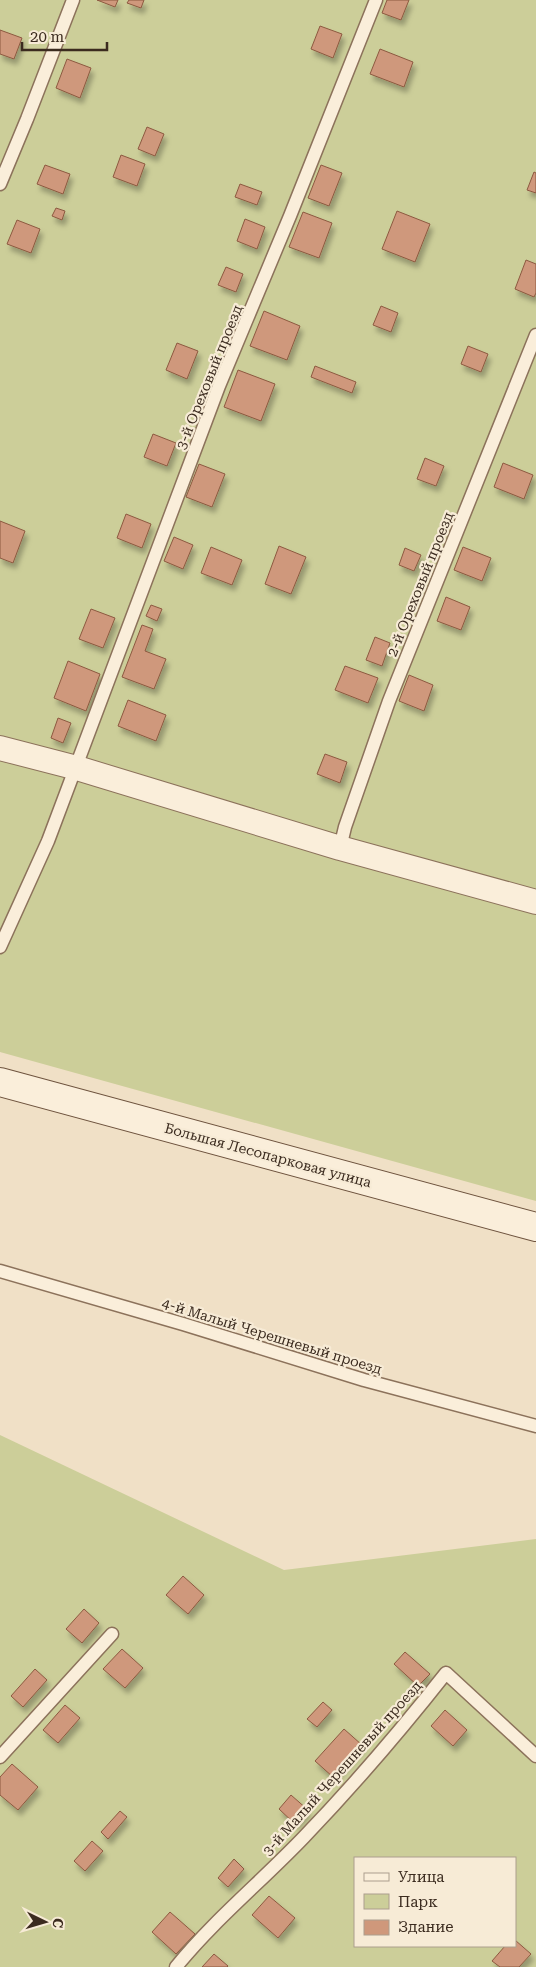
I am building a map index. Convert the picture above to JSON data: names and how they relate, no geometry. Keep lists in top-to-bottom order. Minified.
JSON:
{"streets":{"main road":["Большая Лесопарковая улица"],"lane":["3-й Ореховый проезд","2-й Ореховый проезд","4-й Малый Черешневый проезд","3-й Малый Черешневый проезд"]},"legend":["Улица","Парк","Здание"],"scale_bar":"20 m","north":"right"}
